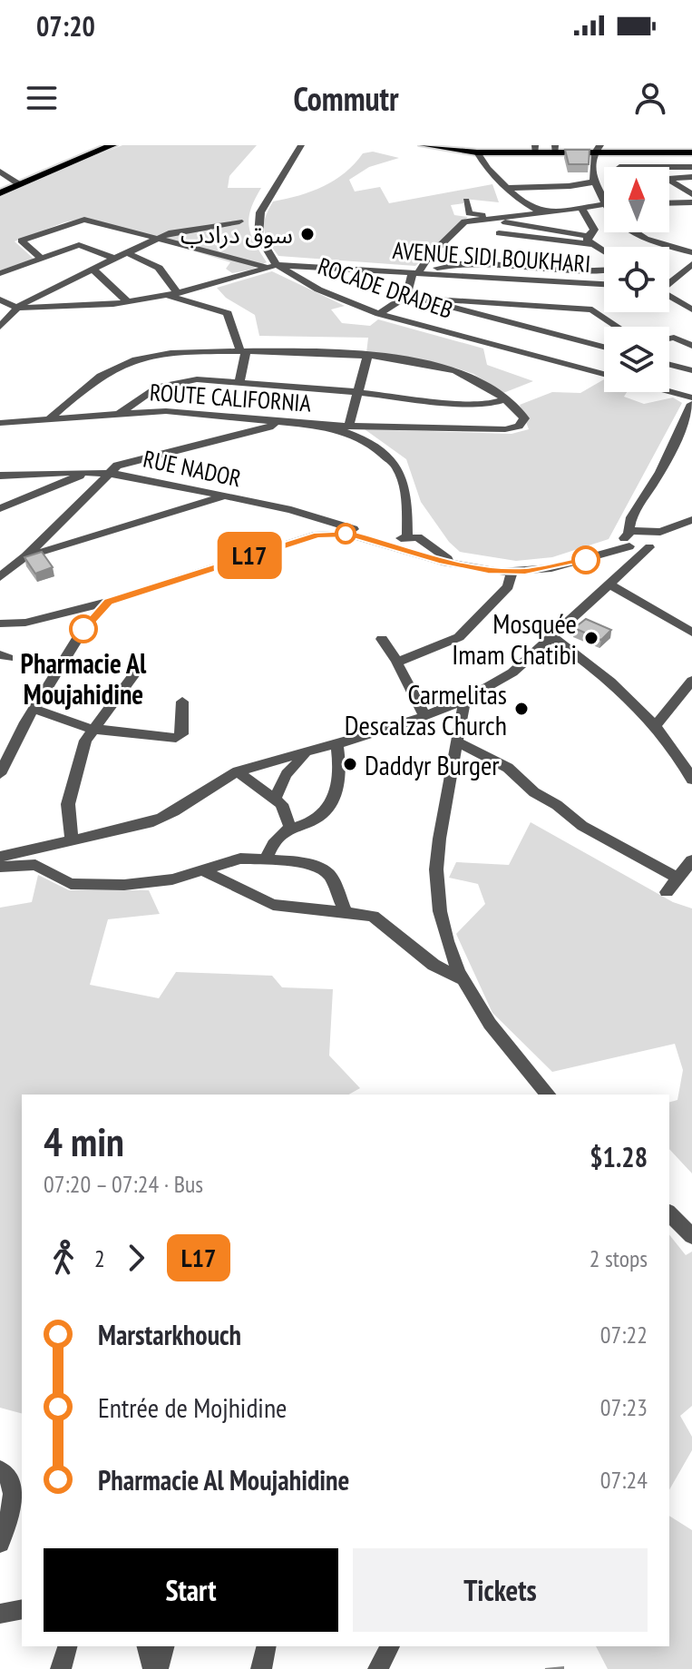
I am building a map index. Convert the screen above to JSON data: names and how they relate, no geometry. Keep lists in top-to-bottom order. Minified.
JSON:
{"streets":{"street":["AVENUE SIDI BOUKHARI","ROCADE DRADEB","ROUTE CALIFORNIA","RUE NADOR"]},"crossings":[["AVENUE SIDI BOUKHARI","ROCADE DRADEB"]],"places":["سوق درادب","Pharmacie Al Moujahidine","Mosquée Imam Chatibi","Carmelitas Descalzas Church","Daddyr Burger"],"lines":["bus line L17"],"north":"top","page":{"status":"07:20","header":"Commutr","on_map":"L17","heading":["4 min","07:20 – 07:24 · Bus","$1.28"],"legs":["2","L17","2 stops"],"list":[{"name":"Marstarkhouch","value":"07:22"},{"name":"Entrée de Mojhidine","value":"07:23"},{"name":"Pharmacie Al Moujahidine","value":"07:24"}],"buttons":["Start","Tickets"]}}
